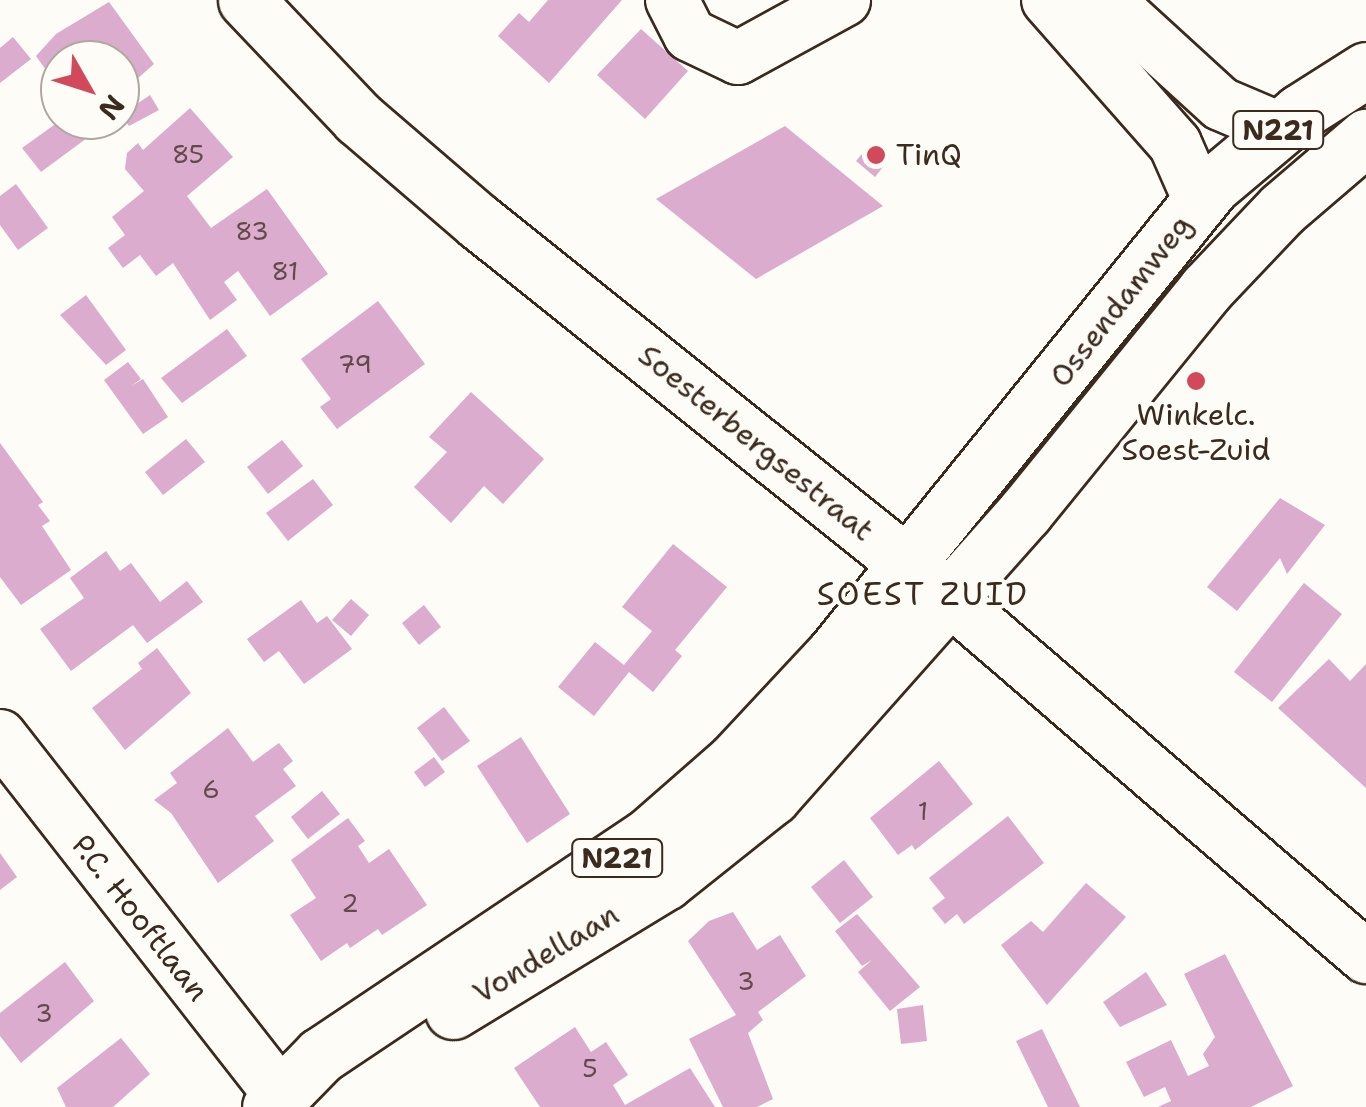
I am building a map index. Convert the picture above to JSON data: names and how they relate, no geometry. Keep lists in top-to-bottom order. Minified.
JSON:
{"streets":{"main road":["N221","Ossendamweg","Soesterbergsestraat","Vondellaan"],"street":["P.C. Hooftlaan"]},"crossings":[["Ossendamweg","Soesterbergsestraat"],["Ossendamweg","Vondellaan"],["Soesterbergsestraat","Vondellaan"],["P.C. Hooftlaan","Vondellaan"]],"districts":["SOEST ZUID"],"places":["TinQ","Winkelc. Soest-Zuid"],"house_numbers":["85","83","81","79","6","1","2","3","3","5"],"north":"bottom right"}
